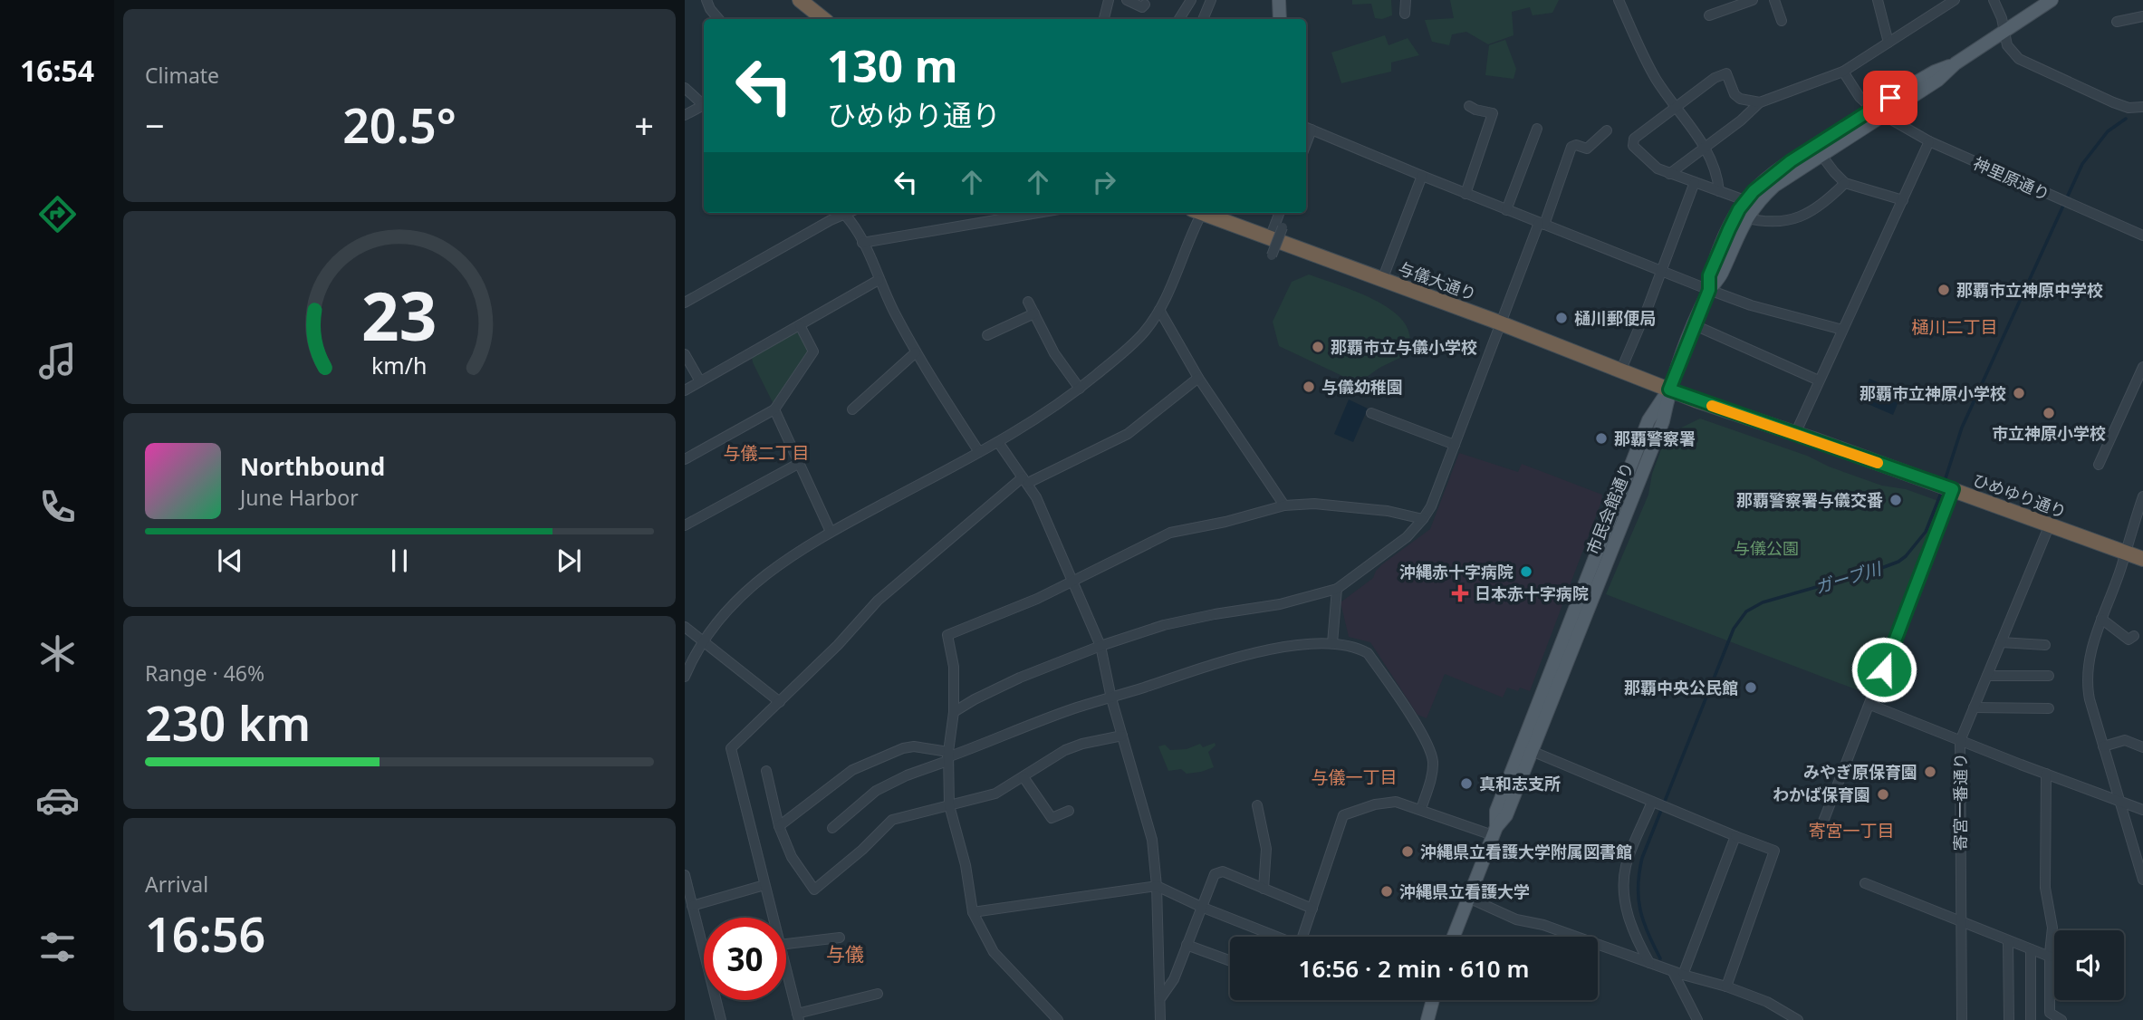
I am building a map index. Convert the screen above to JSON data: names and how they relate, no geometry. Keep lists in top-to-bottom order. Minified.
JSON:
{"streets":{"highway":["与儀大通り","ひめゆり通り"],"main road":["市民会館通り"],"street":["神里原通り","寄宮一番通り"]},"crossings":[["与儀大通り","ひめゆり通り"],["与儀大通り","市民会館通り"],["ひめゆり通り","市民会館通り"],["ひめゆり通り","寄宮一番通り"]],"districts":["樋川二丁目","与儀二丁目","与儀一丁目","寄宮一丁目","与儀"],"water":["ガーブ川"],"parks":["与儀公園"],"places":{"other":["那覇市立神原中学校","樋川郵便局","那覇市立与儀小学校","与儀幼稚園","那覇市立神原小学校","市立神原小学校","那覇警察署","那覇警察署与儀交番","沖縄赤十字病院","那覇中央公民館","みやぎ原保育園","真和志支所","わかば保育園","沖縄県立看護大学附属図書館","沖縄県立看護大学"],"health":["日本赤十字病院"]},"page":{"tabs":"16:54","tile":["Climate",["Range · 46%","230 km"],["Arrival","16:56"]],"turn":["130 m","ひめゆり通り"],"heat":["−","20.5°","+"],"song":["Northbound","June Harbor"],"limit":"30","trip":"16:56 · 2 min · 610 m","gauge":["23","km/h"]}}
